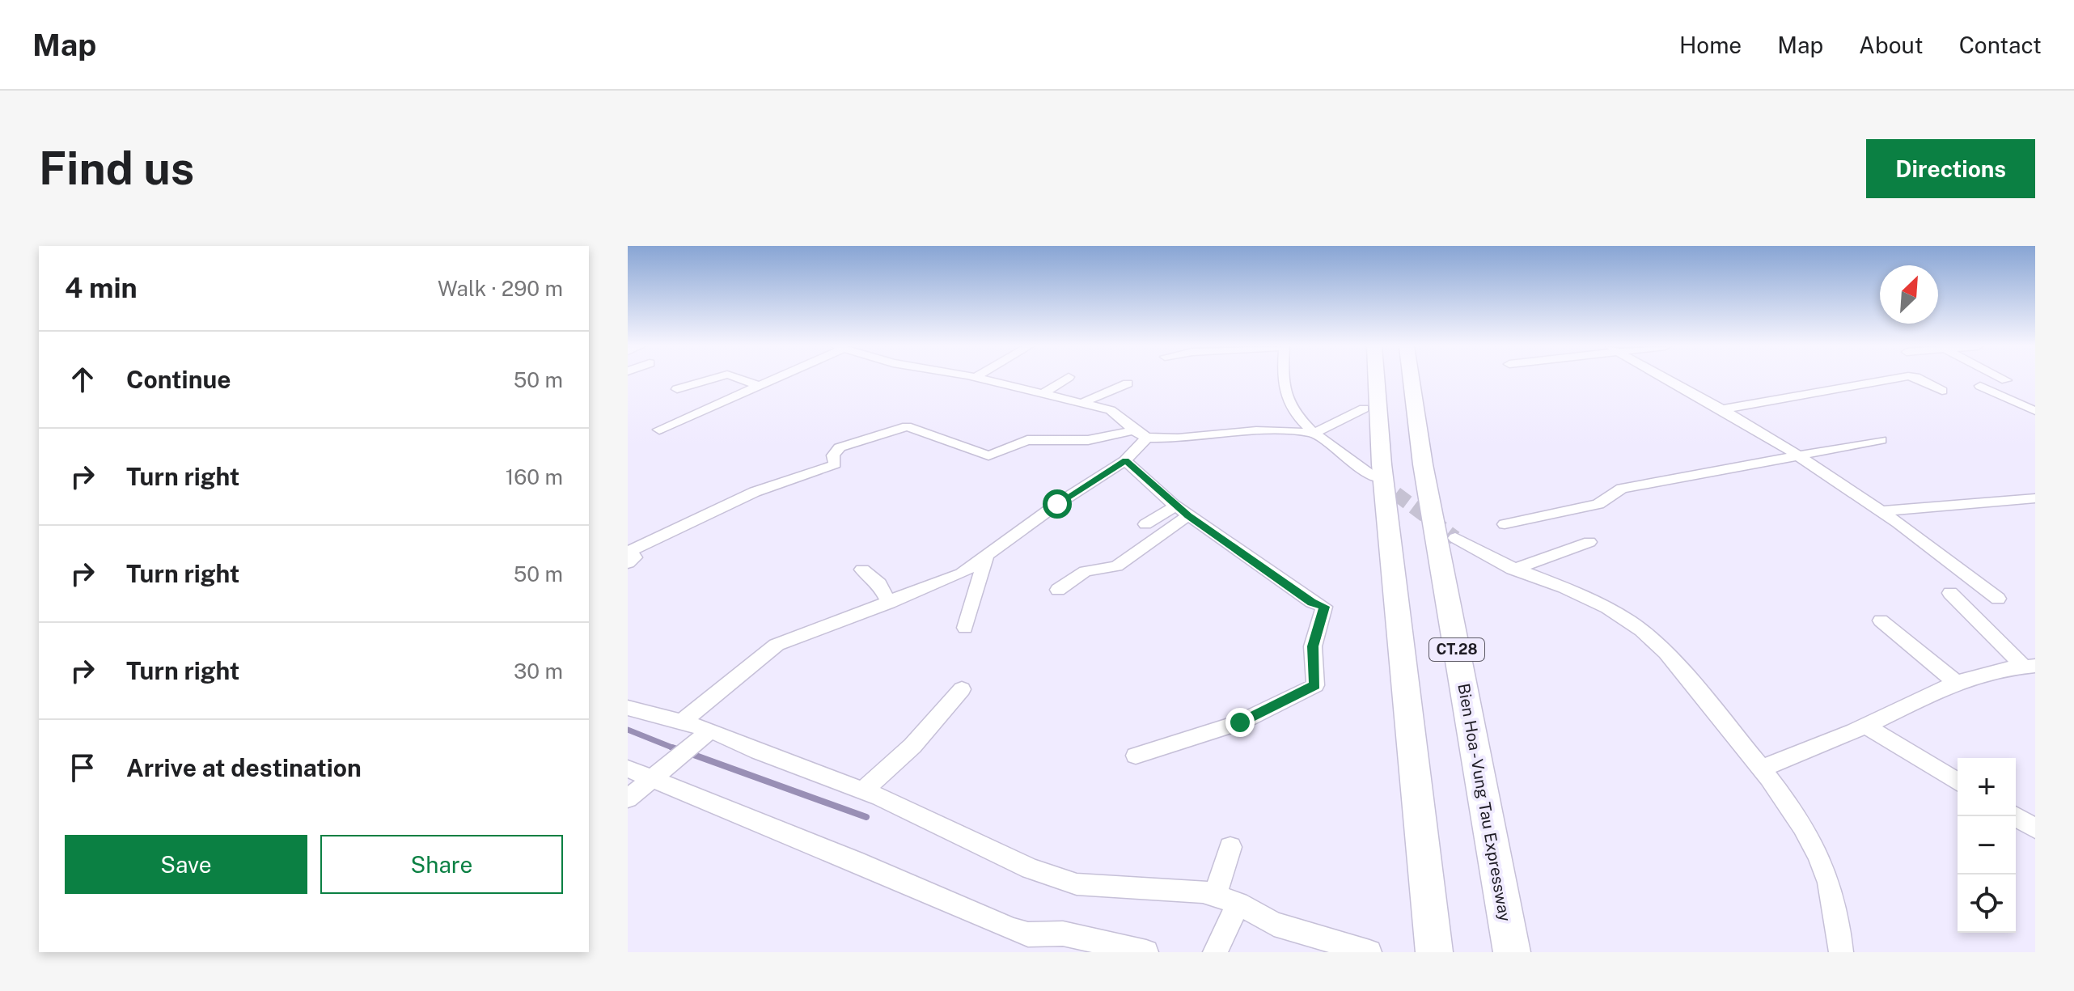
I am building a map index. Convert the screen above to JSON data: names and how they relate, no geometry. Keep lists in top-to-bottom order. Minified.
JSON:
{"streets":{"highway":["CT.28","Bien Hoa - Vung Tau Expressway"]},"north":"top right","page":{"header":"Map","nav":["Home","Map","About","Contact"],"buttons":["Directions",["Save","Share"]],"title":"Find us","heading":["4 min","Walk · 290 m"],"list":[["Continue","50 m"],["Turn right","160 m"],["Turn right","50 m"],["Turn right","30 m"],"Arrive at destination"],"map_buttons":["+","−"]}}
